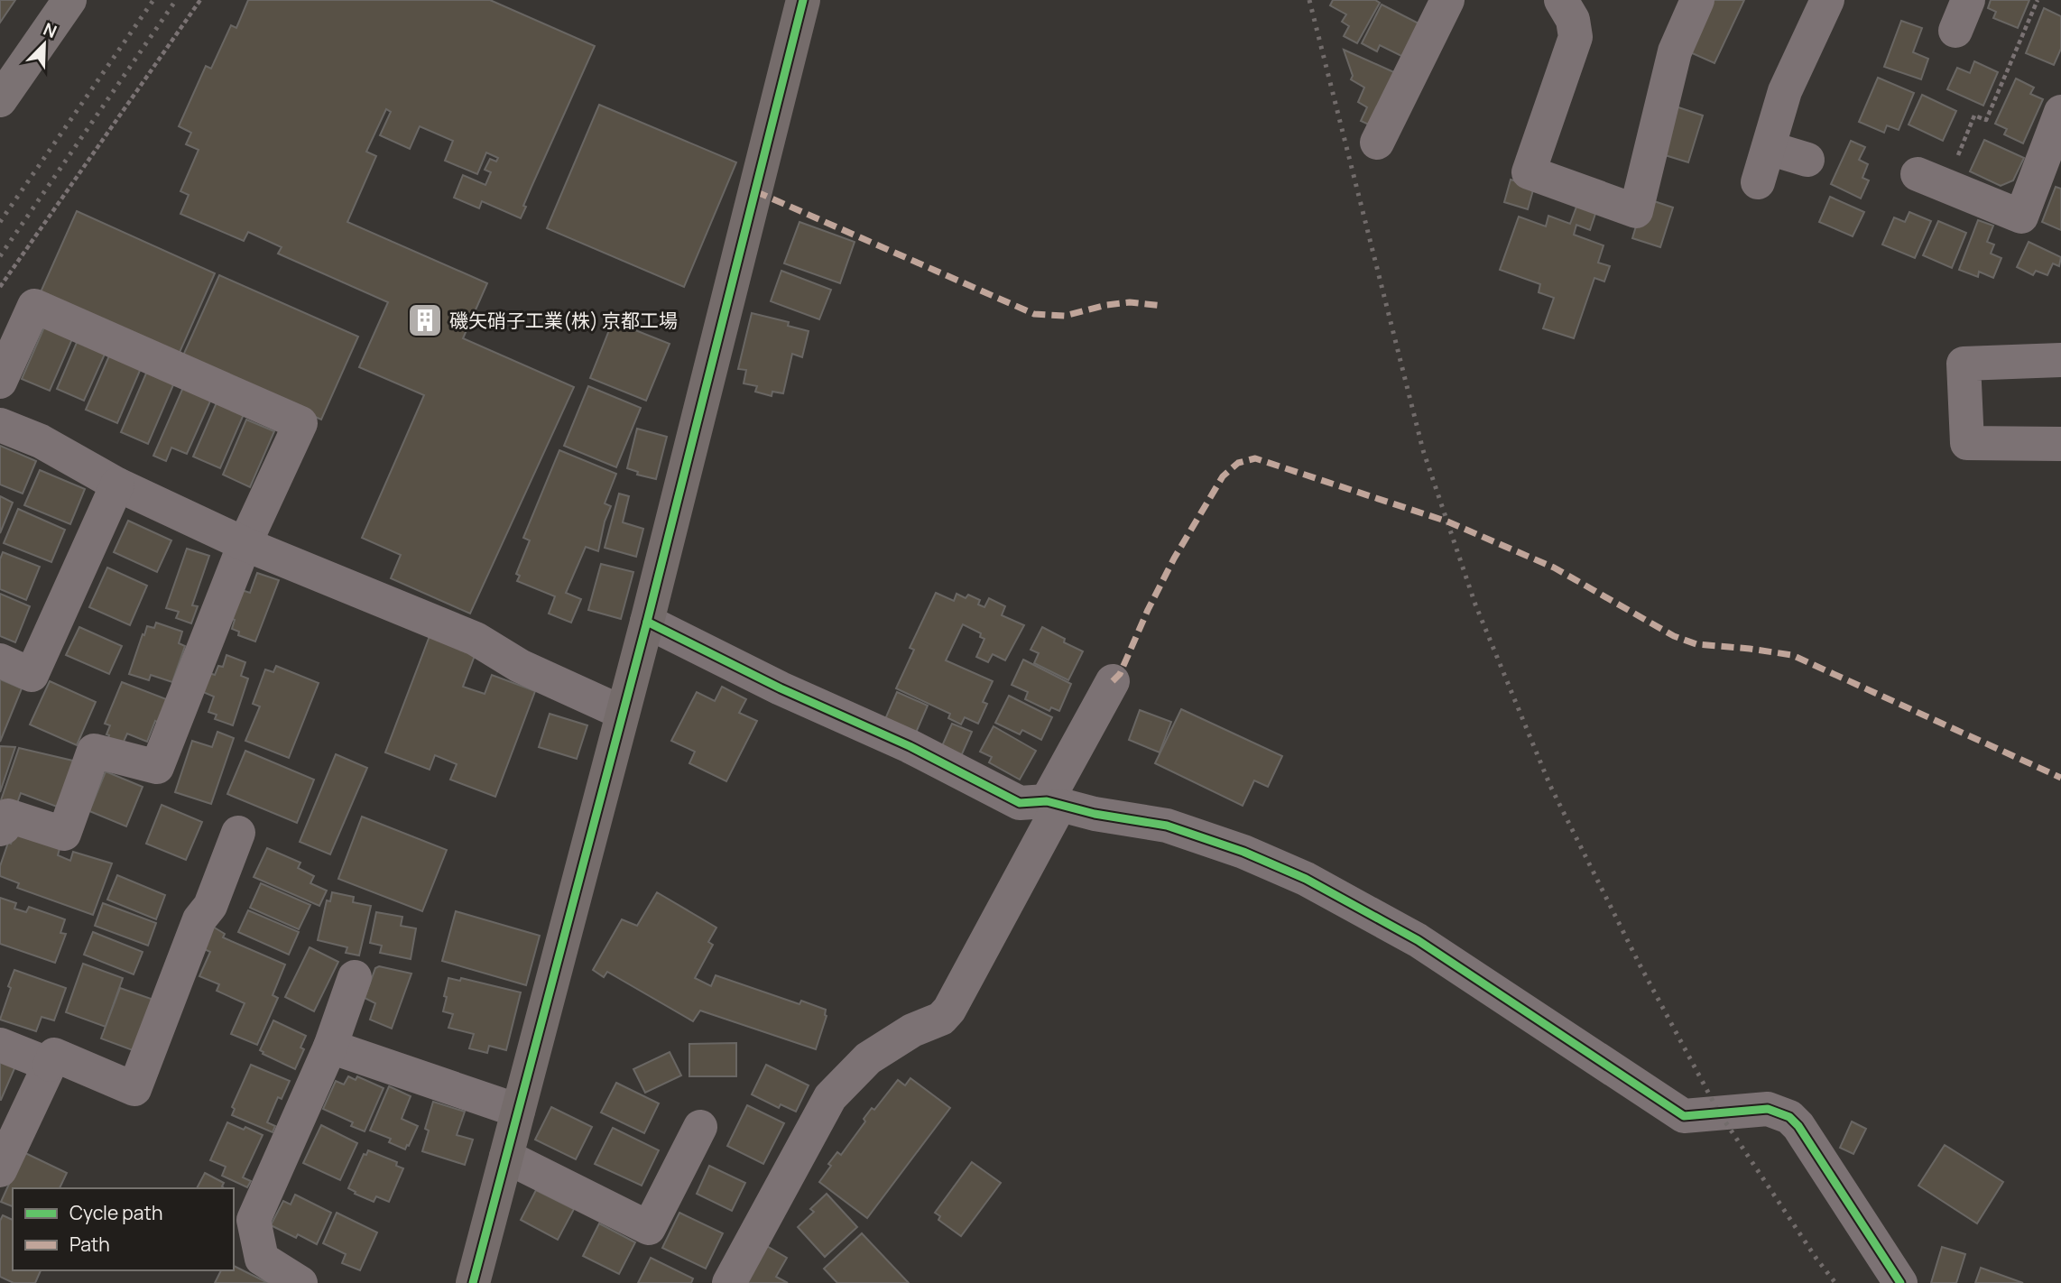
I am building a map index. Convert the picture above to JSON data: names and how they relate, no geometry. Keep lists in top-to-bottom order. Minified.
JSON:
{"places":{"building":["磯矢硝子工業(株) 京都工場"]},"legend":["Cycle path","Path"],"north":"top right"}
